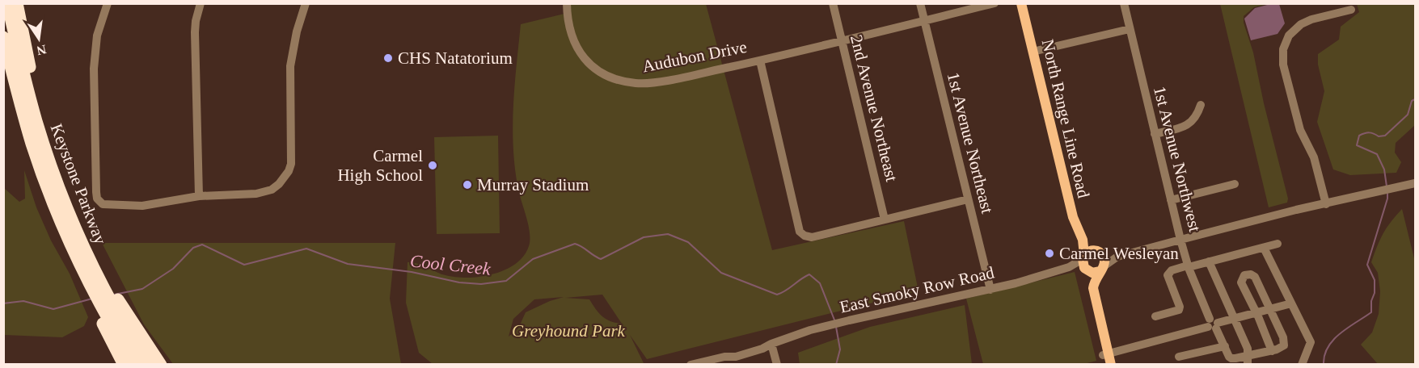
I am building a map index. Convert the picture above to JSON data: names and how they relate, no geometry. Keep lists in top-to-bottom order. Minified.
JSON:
{"streets":{"highway":["Keystone Parkway"],"main road":["North Range Line Road"],"street":["Audubon Drive","2nd Avenue Northeast","1st Avenue Northeast","1st Avenue Northwest","East Smoky Row Road"]},"crossings":[["Audubon Drive","2nd Avenue Northeast"],["Audubon Drive","1st Avenue Northeast"],["North Range Line Road","East Smoky Row Road"],["1st Avenue Northeast","East Smoky Row Road"]],"water":["Cool Creek"],"parks":["Greyhound Park"],"places":["CHS Natatorium","Carmel High School","Murray Stadium","Carmel Wesleyan"],"north":"bottom"}
